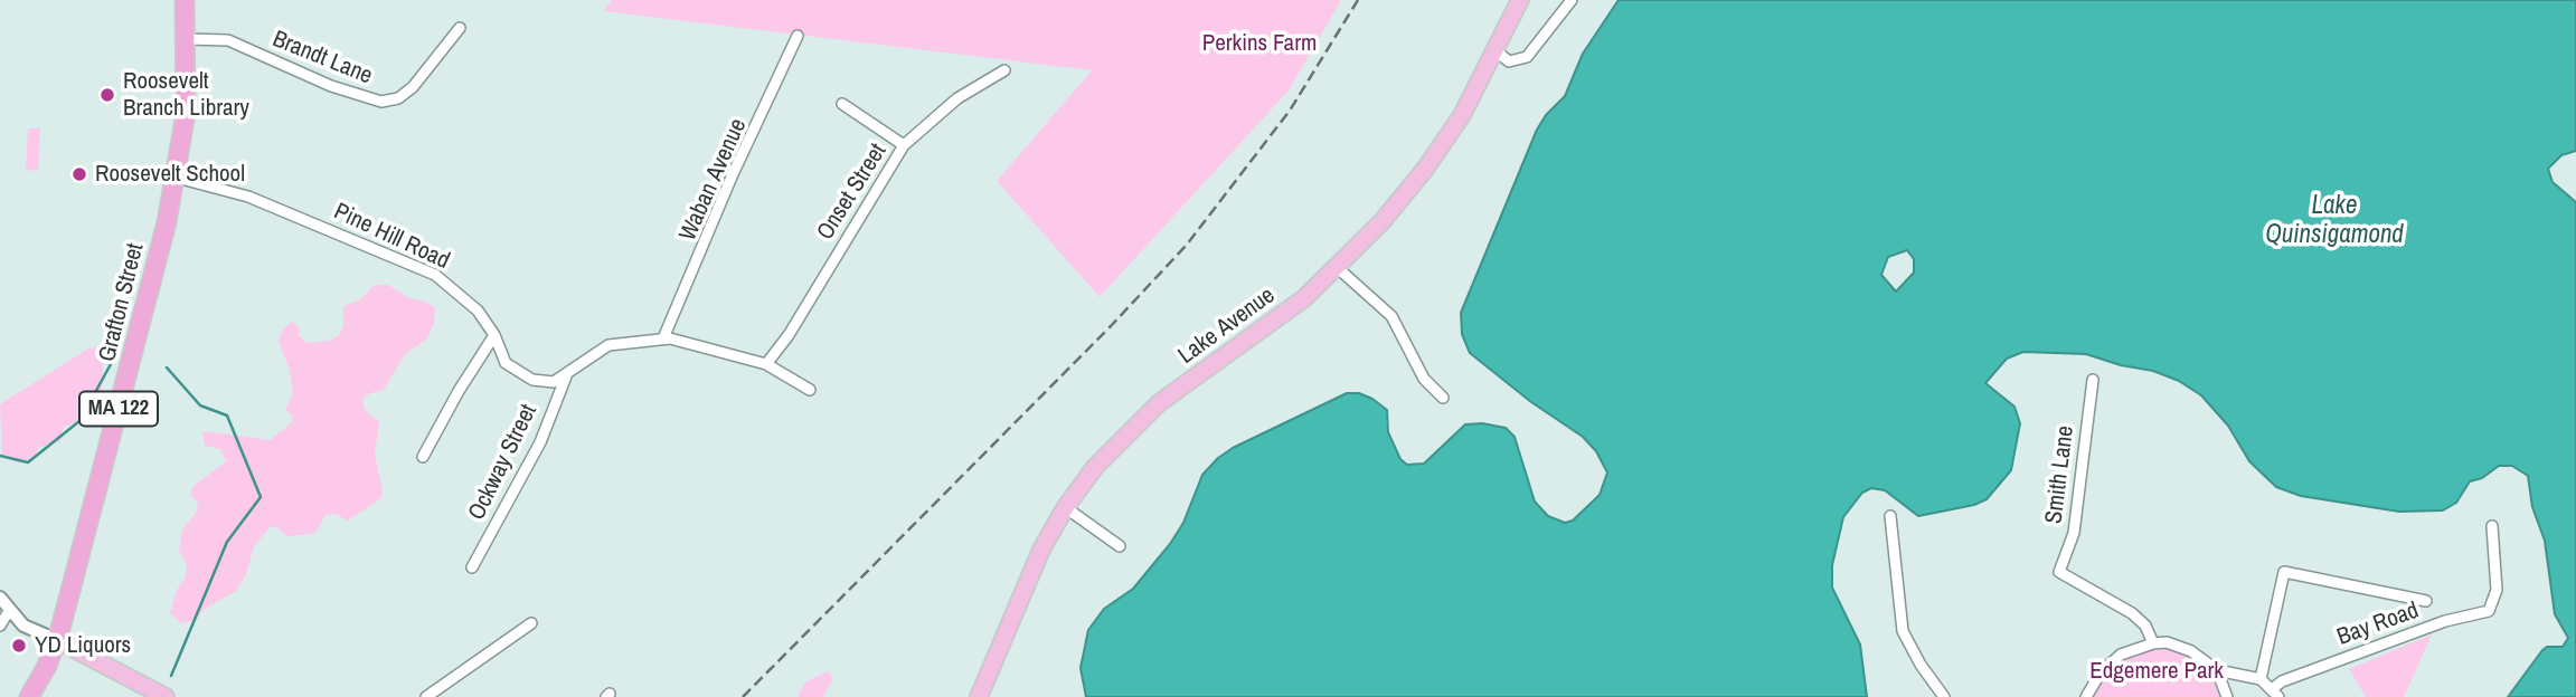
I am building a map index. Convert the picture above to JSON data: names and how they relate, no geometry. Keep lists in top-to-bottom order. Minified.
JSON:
{"streets":{"highway":["Grafton Street","MA 122"],"main road":["Lake Avenue"],"street":["Brandt Lane","Waban Avenue","Onset Street","Pine Hill Road","Ockway Street","Smith Lane","Bay Road"]},"crossings":[["Brandt Lane","Grafton Street"],["Pine Hill Road","Grafton Street"],["Pine Hill Road","Ockway Street"]],"water":["Lake Quinsigamond"],"parks":["Perkins Farm","Edgemere Park"],"places":["Roosevelt Branch Library","Roosevelt School","YD Liquors"]}
